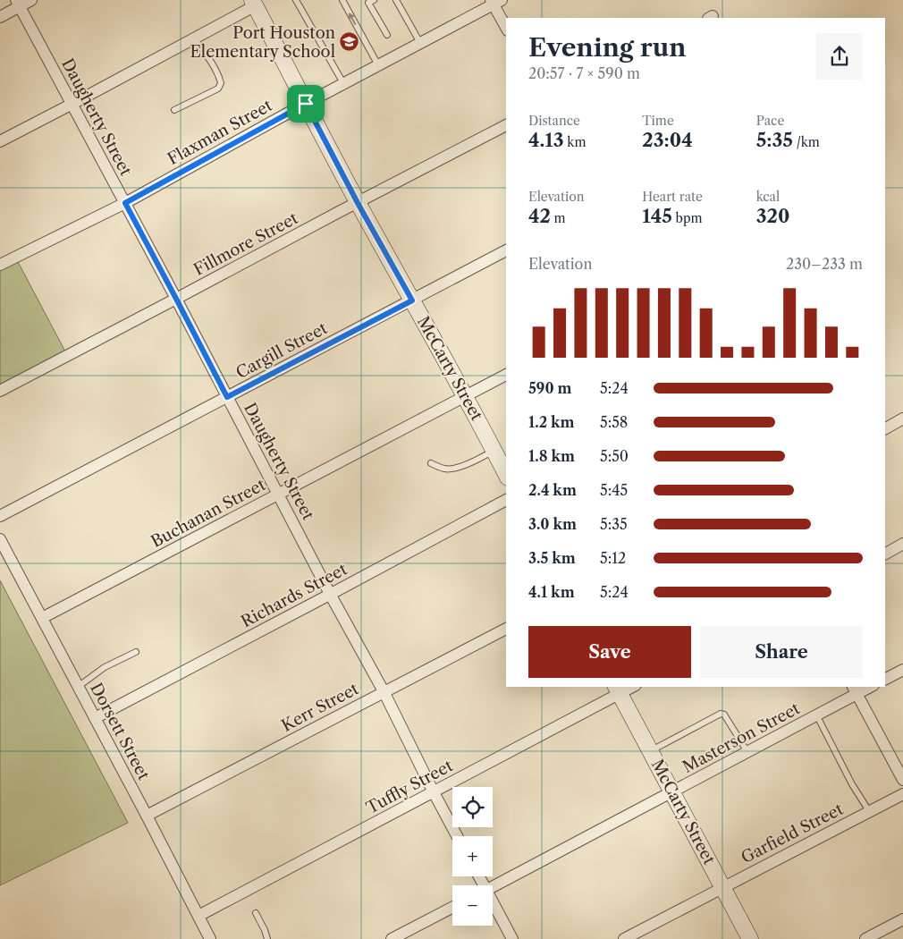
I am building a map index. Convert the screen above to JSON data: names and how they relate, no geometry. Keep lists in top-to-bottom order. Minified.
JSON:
{"streets":{"main road":["McCarty Street"],"street":["Daugherty Street","Flaxman Street","Fillmore Street","Cargill Street","Buchanan Street","Richards Street","Kerr Street","Dorsett Street","Masterson Street","Tuffly Street","Garfield Street"]},"crossings":[["Daugherty Street","Flaxman Street"],["Daugherty Street","Fillmore Street"],["Daugherty Street","Cargill Street"],["Daugherty Street","Buchanan Street"],["Daugherty Street","Richards Street"],["Daugherty Street","Kerr Street"],["Daugherty Street","Tuffly Street"],["Flaxman Street","McCarty Street"],["Fillmore Street","McCarty Street"],["Cargill Street","McCarty Street"],["McCarty Street","Buchanan Street"],["McCarty Street","Masterson Street"],["McCarty Street","Tuffly Street"],["McCarty Street","Garfield Street"],["Buchanan Street","Dorsett Street"],["Richards Street","Dorsett Street"],["Kerr Street","Dorsett Street"],["Dorsett Street","Tuffly Street"]],"places":{"school or university":["Port Houston Elementary School"]},"page":{"heading":["Evening run","20:57 · 7 × 590 m"],"stats":[["Distance","4.13 km"],["Time","23:04"],["Pace","5:35 /km"],["Elevation","42 m"],["Heart rate","145 bpm"],["kcal","320"]],"chart":["Elevation","230–233 m"],"list":[{"name":"590 m","note":"5:24"},{"name":"1.2 km","note":"5:58"},{"name":"1.8 km","note":"5:50"},{"name":"2.4 km","note":"5:45"},{"name":"3.0 km","note":"5:35"},{"name":"3.5 km","note":"5:12"},{"name":"4.1 km","note":"5:24"}],"buttons":["Save","Share"],"map_buttons":["+","−"]}}
